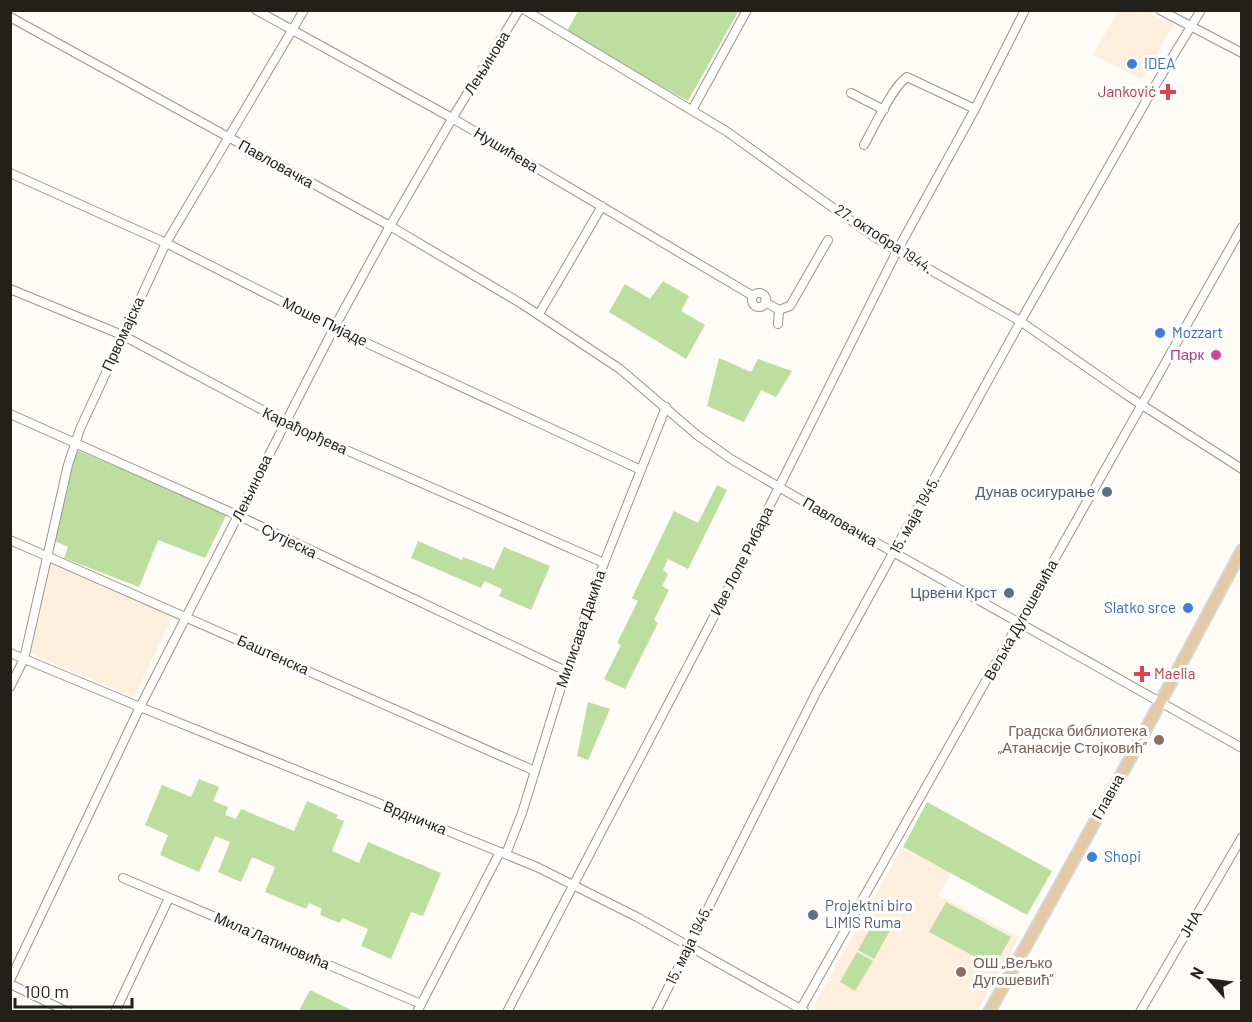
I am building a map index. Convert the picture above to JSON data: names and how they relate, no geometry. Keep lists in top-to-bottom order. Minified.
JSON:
{"streets":{"main road":["Главна"],"street":["Лењинова","Нушићева","Павловачка","27. октобра 1944.","Моше Пијаде","Првомајска","Карађорђева","15. маја 1945.","Сутјеска","Иве Лоле Рибара","Вељка Дугошевића","Милисава Дакића","Баштенска","Врдничка","ЈНА","Мила Латиновића"]},"crossings":[["Лењинова","Нушићева"],["Лењинова","Павловачка"],["Лењинова","Моше Пијаде"],["Лењинова","Карађорђева"],["Лењинова","Сутјеска"],["Лењинова","Баштенска"],["Лењинова","Врдничка"],["Нушићева","Првомајска"],["Павловачка","Првомајска"],["Павловачка","15. маја 1945."],["Павловачка","Иве Лоле Рибара"],["Павловачка","Вељка Дугошевића"],["Павловачка","Милисава Дакића"],["Павловачка","Главна"],["27. октобра 1944.","15. маја 1945."],["27. октобра 1944.","Иве Лоле Рибара"],["27. октобра 1944.","Вељка Дугошевића"],["Моше Пијаде","Првомајска"],["Моше Пијаде","Милисава Дакића"],["Првомајска","Карађорђева"],["Првомајска","Сутјеска"],["Првомајска","Баштенска"],["Првомајска","Врдничка"],["Карађорђева","Милисава Дакића"],["15. маја 1945.","Врдничка"],["Сутјеска","Милисава Дакића"],["Иве Лоле Рибара","Врдничка"],["Вељка Дугошевића","Врдничка"],["Милисава Дакића","Баштенска"],["Милисава Дакића","Врдничка"],["Милисава Дакића","Мила Латиновића"]],"places":{"other":["IDEA","Mozzart","Парк","Дунав осигурање","Црвени Крст","Slatko srce","Градска библиотека „Атанасије Стојковић”","Shopi","Projektni biro LIMIS Ruma","ОШ „Вељко Дугошевић”"],"health":["Janković","Maelia"]},"scale_bar":"100 m","north":"top left"}
